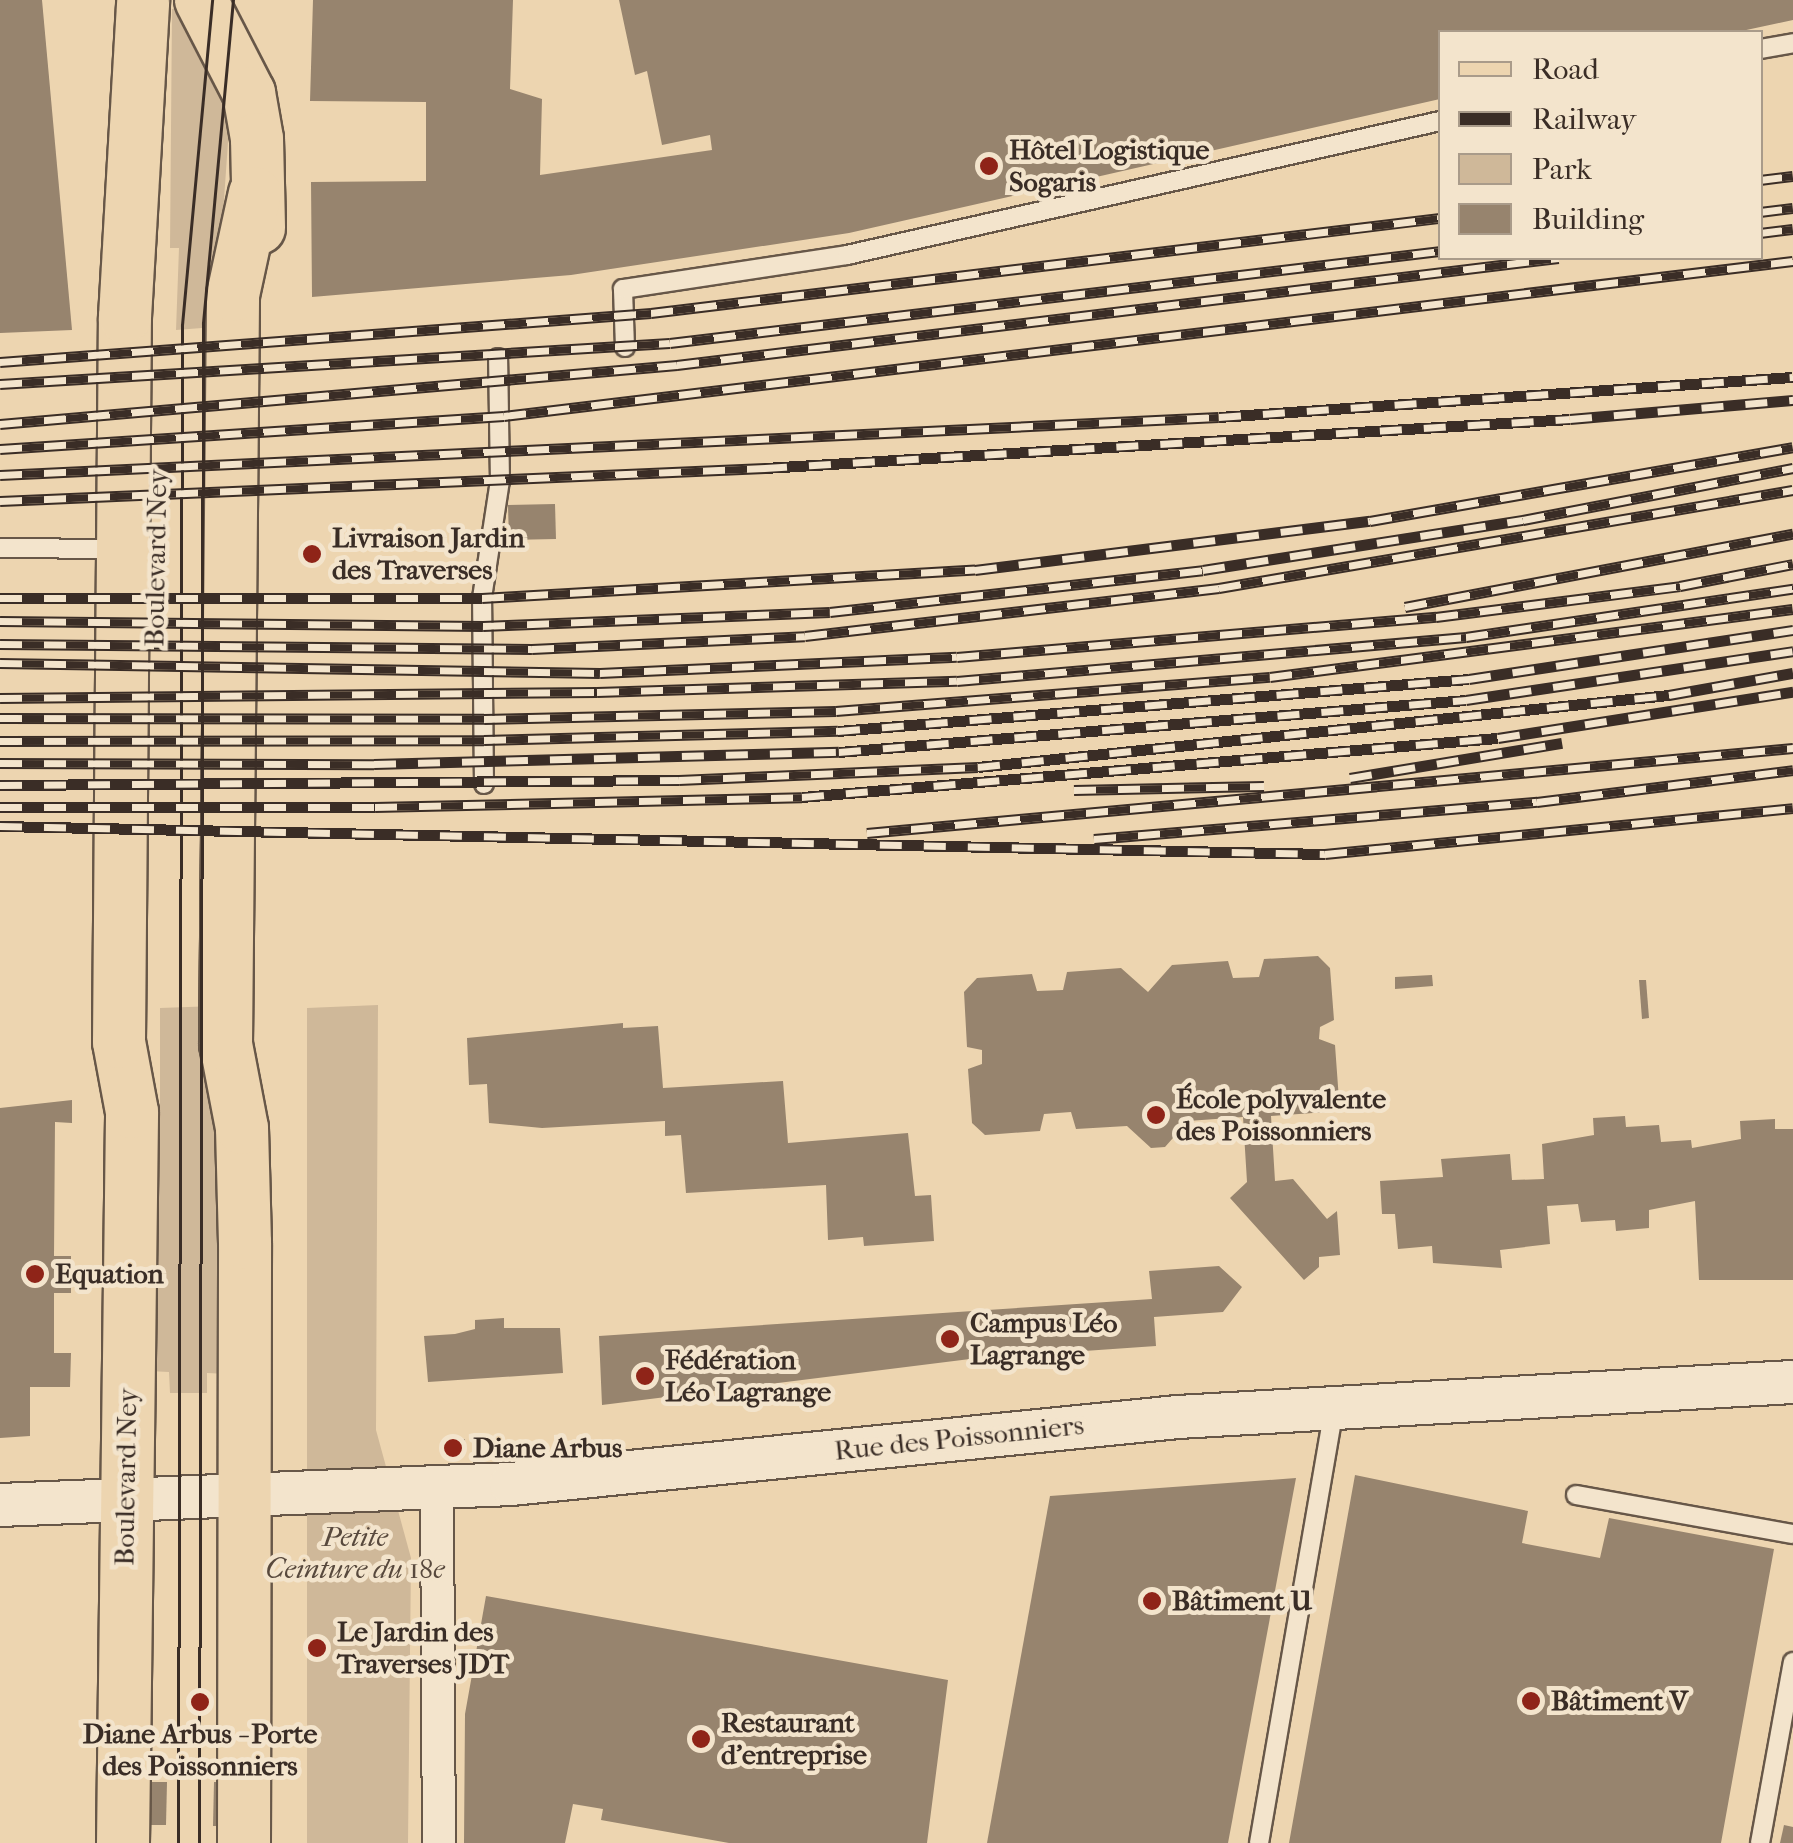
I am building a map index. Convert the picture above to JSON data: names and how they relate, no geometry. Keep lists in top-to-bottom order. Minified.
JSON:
{"streets":{"main road":["Boulevard Ney"],"street":["Rue des Poissonniers"]},"crossings":[["Boulevard Ney","Rue des Poissonniers"]],"parks":["Petite Ceinture du 18e"],"places":["Hôtel Logistique Sogaris","Livraison Jardin des Traverses","École polyvalente des Poissonniers","Equation","Campus Léo Lagrange","Fédération Léo Lagrange","Diane Arbus","Bâtiment U","Le Jardin des Traverses JDT","Bâtiment V","Diane Arbus - Porte des Poissonniers","Restaurant d'entreprise"],"legend":["Road","Railway","Park","Building"]}
